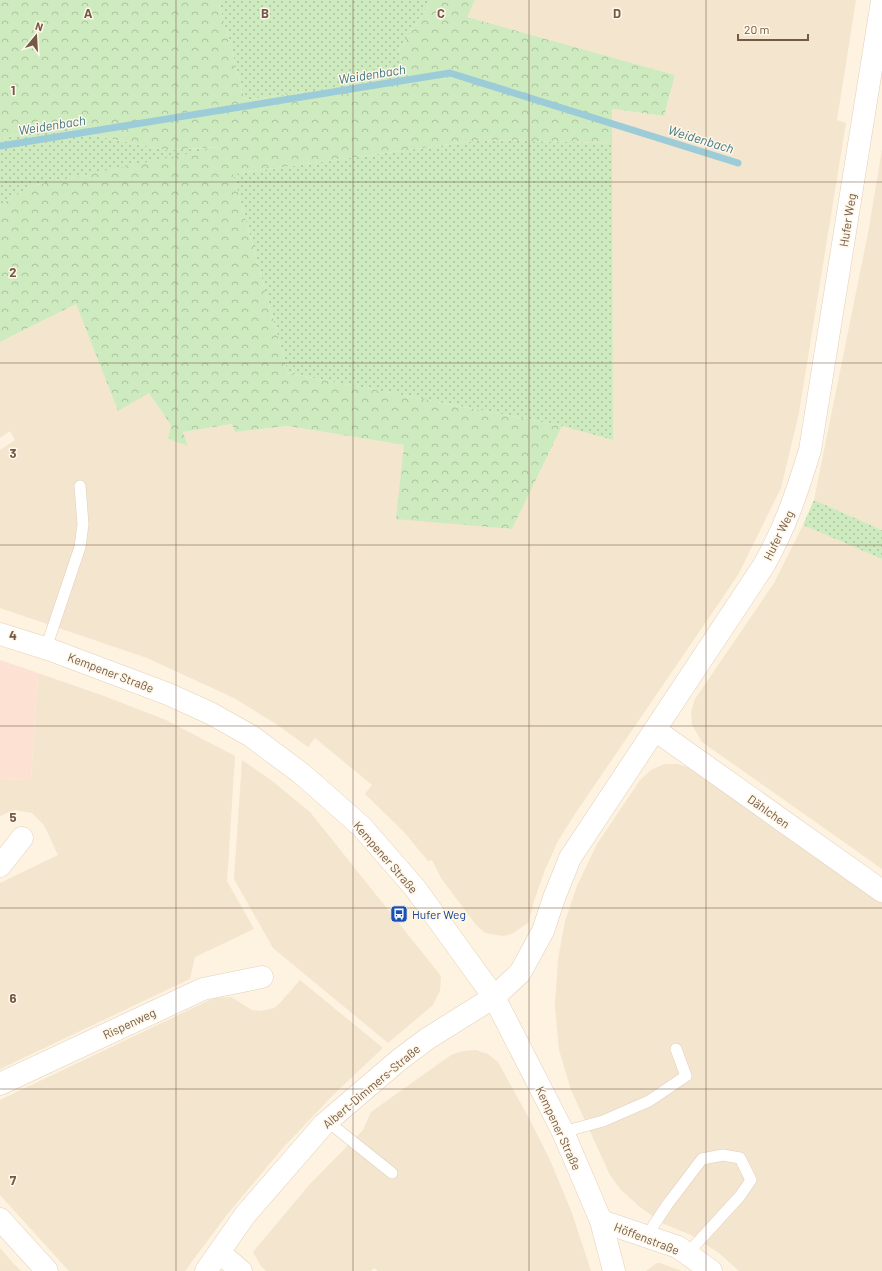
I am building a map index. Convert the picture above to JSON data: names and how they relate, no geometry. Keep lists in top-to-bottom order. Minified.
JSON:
{"streets":{"street":["Hufer Weg","Kempener Straße","Dählchen","Rispenweg","Albert-Dimmers-Straße","Höffenstraße"]},"crossings":[["Hufer Weg","Kempener Straße"],["Hufer Weg","Dählchen"],["Hufer Weg","Albert-Dimmers-Straße"],["Kempener Straße","Albert-Dimmers-Straße"],["Kempener Straße","Höffenstraße"]],"water":["Weidenbach"],"places":{"bus stop":["Hufer Weg"]},"scale_bar":"20 m","north":"top","grid":{"columns":["A","B","C","D"],"rows":["1","2","3","4","5","6","7"]}}
